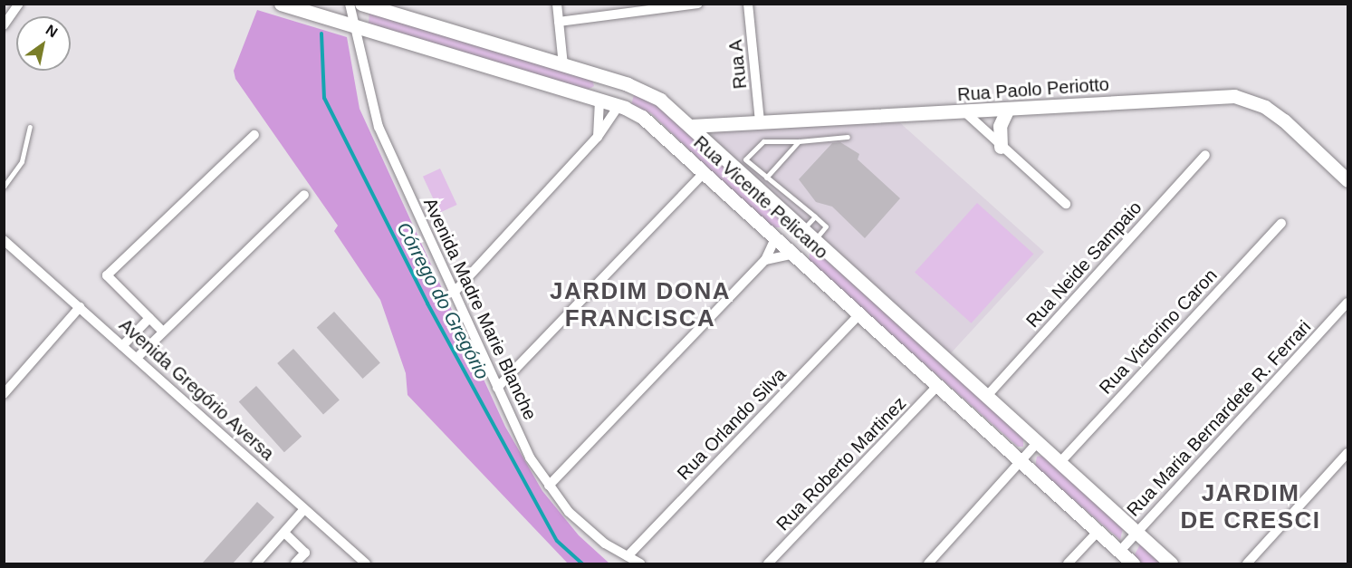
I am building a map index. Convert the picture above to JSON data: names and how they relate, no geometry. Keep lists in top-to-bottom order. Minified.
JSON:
{"streets":{"street":["Rua A","Rua Paolo Periotto","Rua Vicente Pelicano","Rua Neide Sampaio","Avenida Madre Marie Blanche","Rua Victorino Caron","Avenida Gregório Aversa","Rua Maria Bernardete R. Ferrari","Rua Orlando Silva","Rua Roberto Martinez"]},"crossings":[["Rua A","Rua Paolo Periotto"],["Rua Paolo Periotto","Rua Vicente Pelicano"],["Rua Vicente Pelicano","Rua Neide Sampaio"],["Rua Vicente Pelicano","Avenida Madre Marie Blanche"],["Rua Vicente Pelicano","Rua Victorino Caron"],["Rua Vicente Pelicano","Rua Maria Bernardete R. Ferrari"],["Rua Vicente Pelicano","Rua Orlando Silva"],["Rua Vicente Pelicano","Rua Roberto Martinez"],["Avenida Madre Marie Blanche","Rua Orlando Silva"]],"districts":["JARDIM DONA FRANCISCA","JARDIM DE CRESCI"],"water":["Córrego do Gregório"],"north":"top right"}
